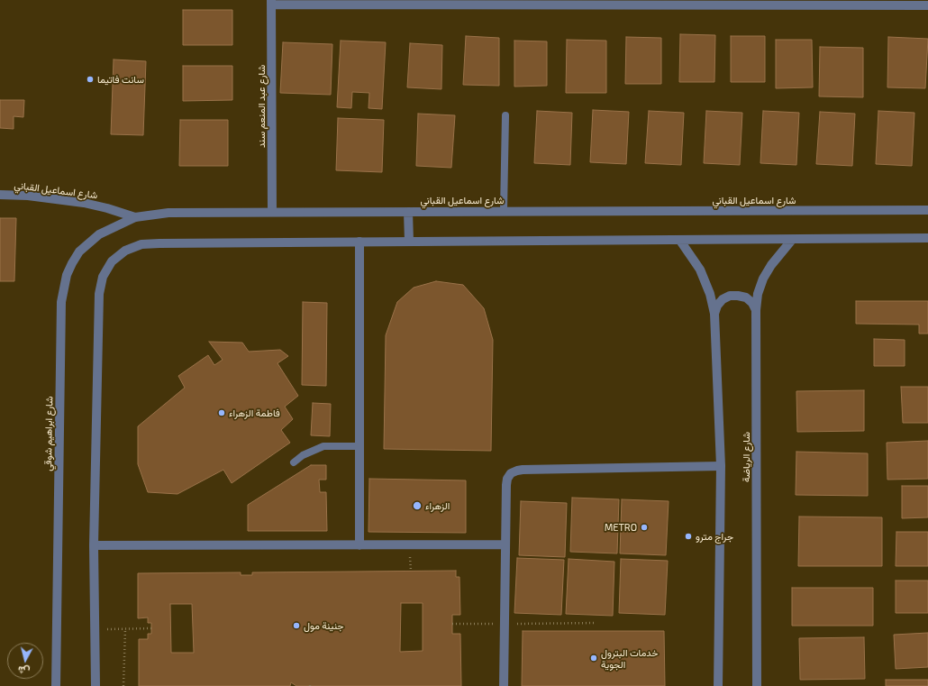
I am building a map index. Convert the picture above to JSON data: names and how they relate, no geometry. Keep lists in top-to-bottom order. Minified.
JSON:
{"streets":{"street":["شارع عبد المنعم سند","شارع اسماعيل القباني","شارع ابراهيم شوقي","شارع الرياضة"]},"crossings":[["شارع عبد المنعم سند","شارع اسماعيل القباني"],["شارع اسماعيل القباني","شارع ابراهيم شوقي"]],"places":["سانت فاتيما","فاطمة الزهراء","الزهراء","METRO","جراج مترو","جنينة مول","خدمات البترول الجوية"],"north":"bottom"}
